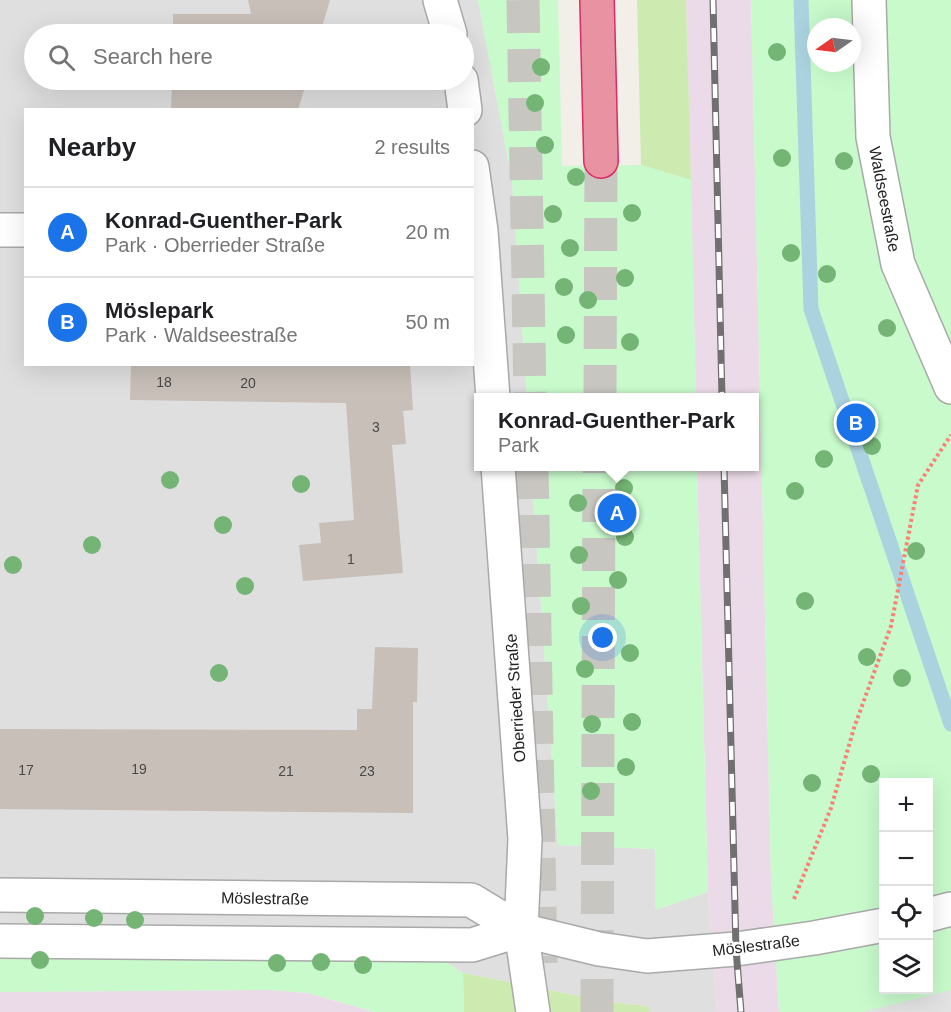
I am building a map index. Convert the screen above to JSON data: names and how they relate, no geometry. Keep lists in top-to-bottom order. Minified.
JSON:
{"streets":{"street":["Waldseestraße","Oberrieder Straße","Möslestraße"]},"crossings":[["Oberrieder Straße","Möslestraße"]],"house_numbers":["18","20","3","1","19","17","21","23"],"north":"left","page":{"search":"Search here","heading":["Nearby","2 results"],"list":[{"mark":"A","name":"Konrad-Guenther-Park","note":"Park · Oberrieder Straße","value":"20 m"},{"mark":"B","name":"Möslepark","note":"Park · Waldseestraße","value":"50 m"}],"popup":["Konrad-Guenther-Park","Park"],"pins":["B","A"],"map_buttons":["+","−"]}}
